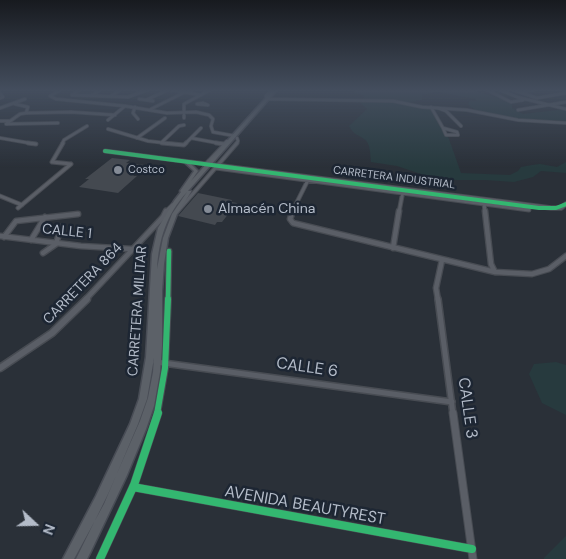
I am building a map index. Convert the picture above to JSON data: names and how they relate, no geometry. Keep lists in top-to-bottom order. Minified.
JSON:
{"streets":{"main road":["CARRETERA MILITAR"],"street":["CARRETERA INDUSTRIAL","CALLE 1","CARRETERA 864","CALLE 6","CALLE 3","AVENIDA BEAUTYREST"]},"crossings":[["CARRETERA INDUSTRIAL","CARRETERA MILITAR"],["CALLE 1","CARRETERA 864"],["CARRETERA 864","CARRETERA MILITAR"],["CARRETERA MILITAR","CALLE 6"],["CALLE 6","CALLE 3"],["CALLE 3","AVENIDA BEAUTYREST"]],"places":["Costco","Almacén China"],"north":"right"}
